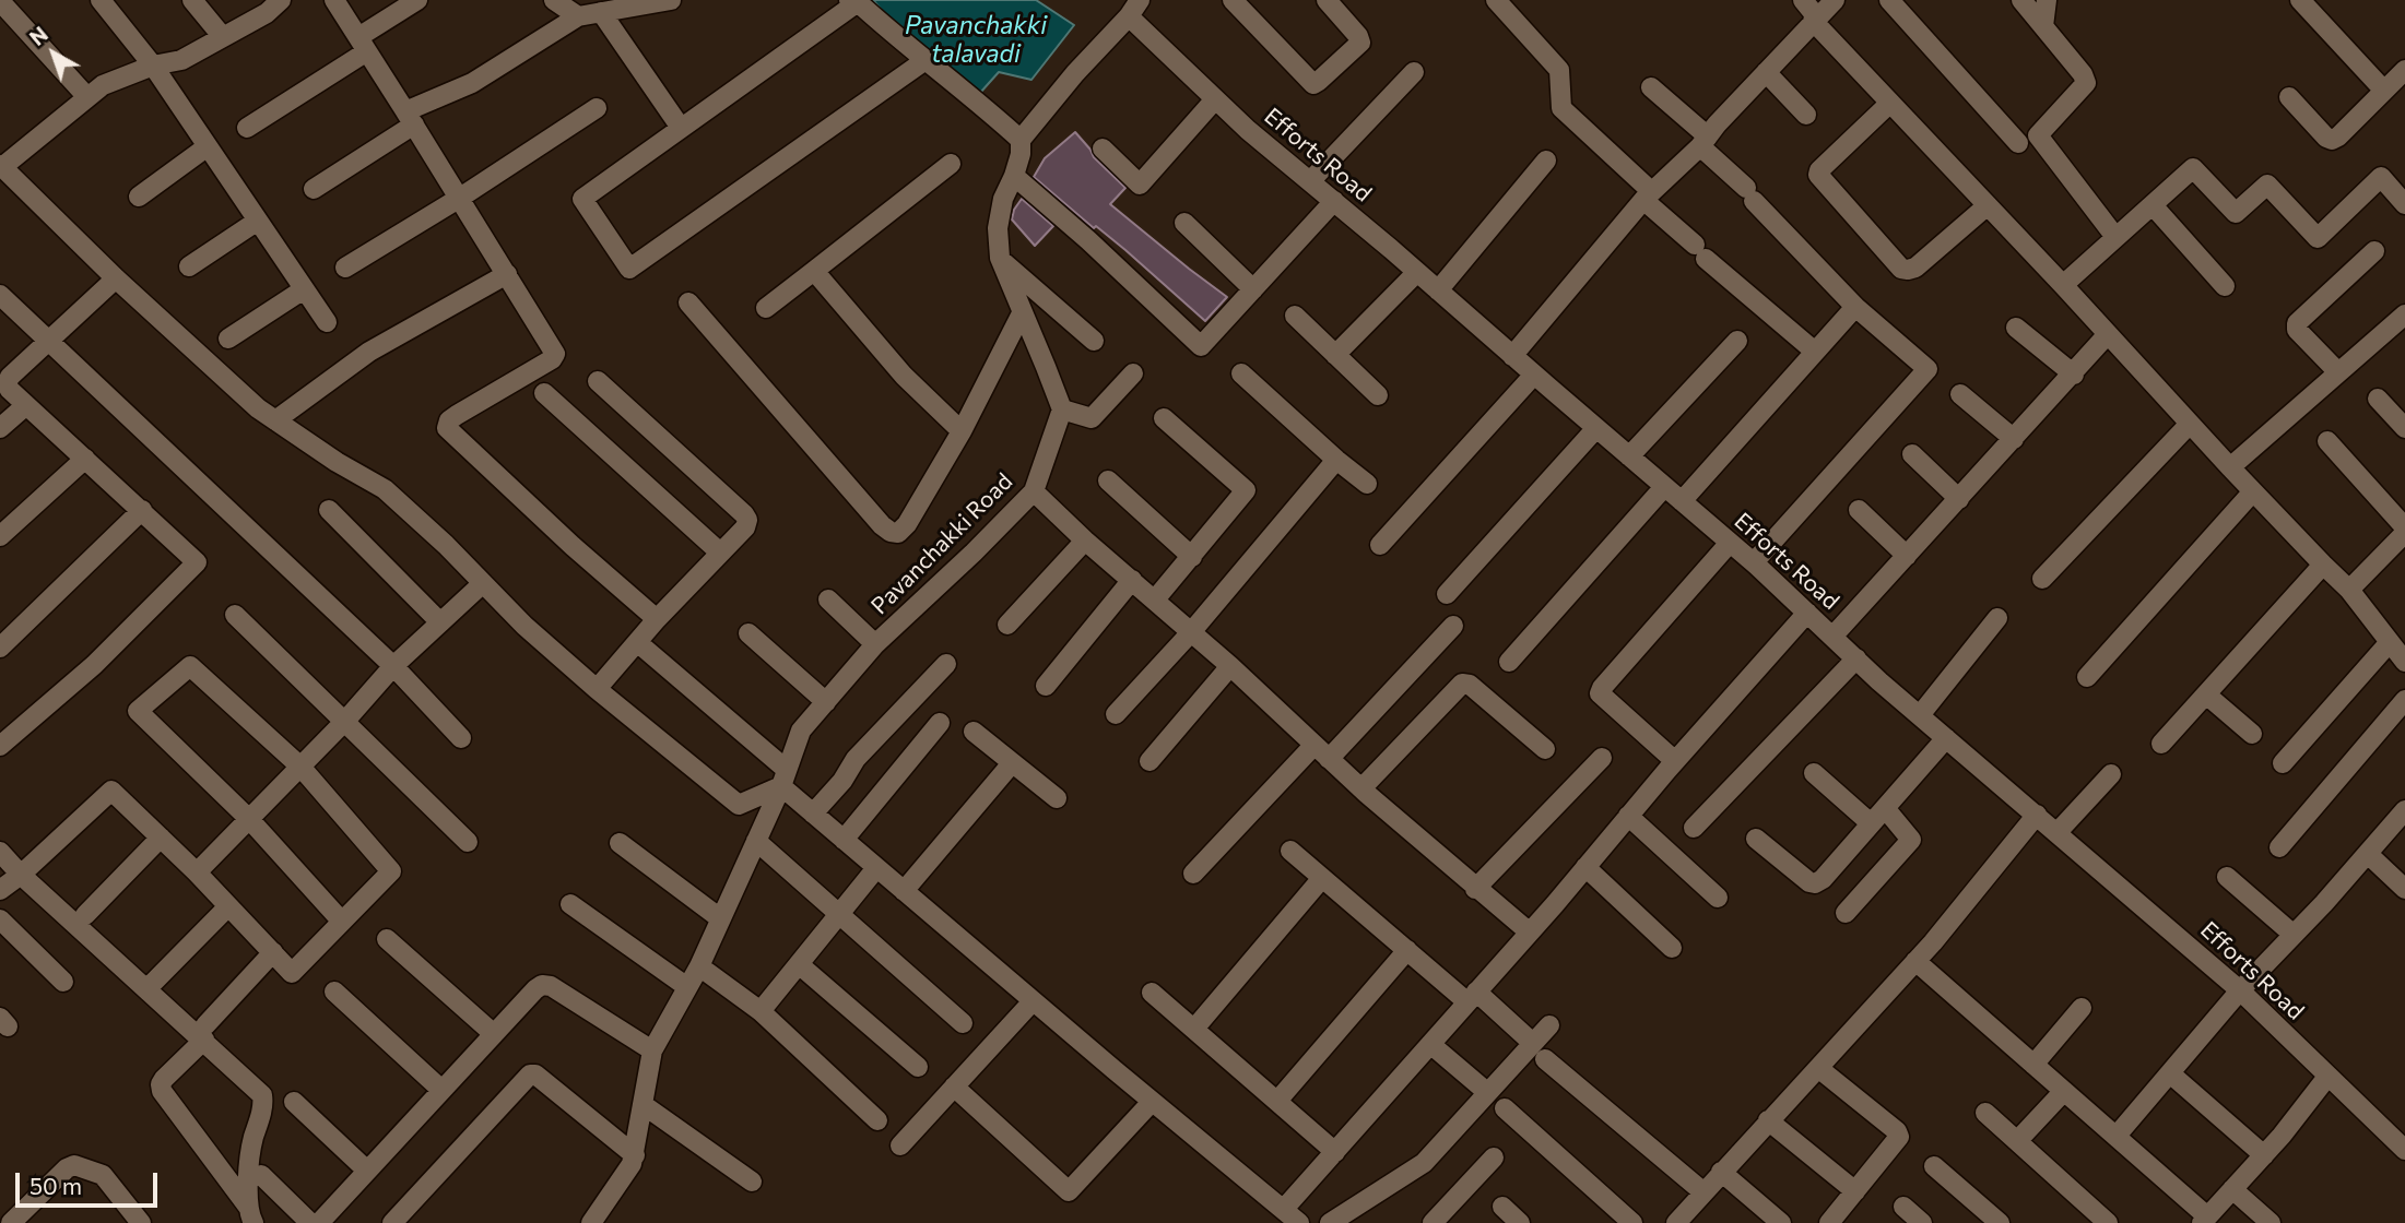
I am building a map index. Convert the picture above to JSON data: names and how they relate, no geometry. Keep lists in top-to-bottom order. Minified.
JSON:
{"streets":{"street":["Efforts Road","Pavanchakki Road"]},"water":["Pavanchakki talavadi"],"scale_bar":"50 m","north":"top left"}
